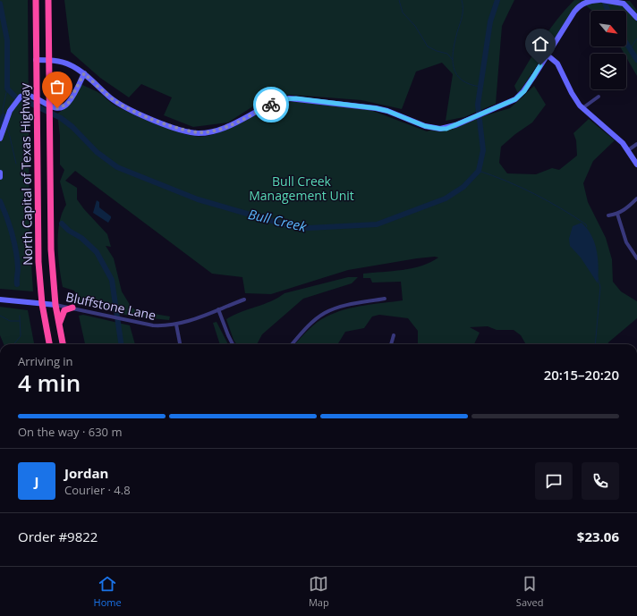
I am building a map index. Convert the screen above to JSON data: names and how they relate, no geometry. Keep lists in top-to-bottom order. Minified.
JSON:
{"streets":{"highway":["North Capital of Texas Highway"],"street":["Bluffstone Lane"]},"crossings":[["North Capital of Texas Highway","Bluffstone Lane"]],"water":["Bull Creek"],"parks":["Bull Creek Management Unit"],"north":"bottom right","page":{"heading":["4 min","Arriving in","20:15–20:20"],"panel":["Jordan","Courier · 4.8","Order #9822","$23.06"],"bar":"On the way · 630 m","round":"J","tabs":["Home","Map","Saved"]}}
